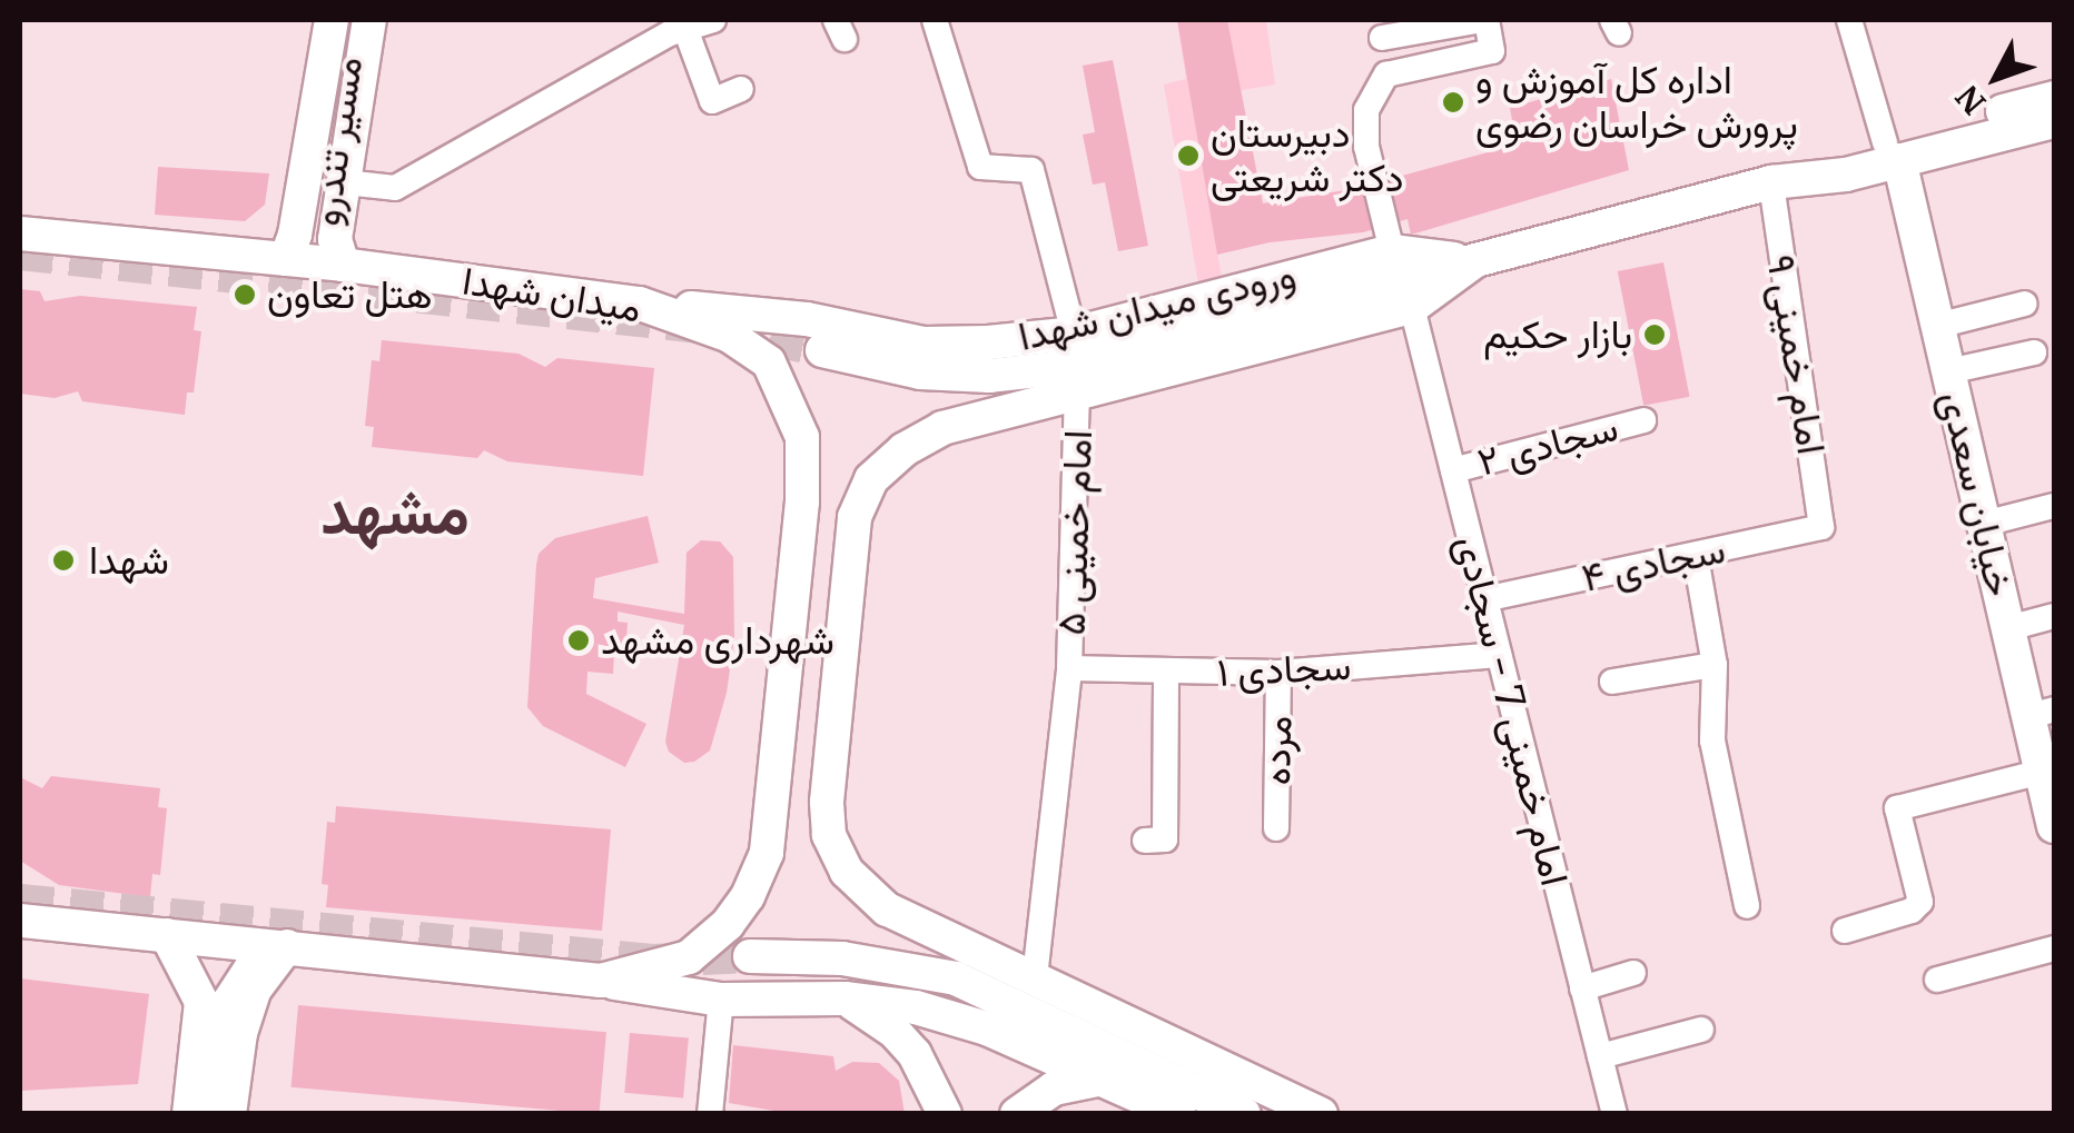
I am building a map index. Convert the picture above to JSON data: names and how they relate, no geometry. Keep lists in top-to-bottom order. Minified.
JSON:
{"streets":{"main road":["میدان شهدا","ورودی میدان شهدا","خیابان سعدی"],"street":["مسیر تندرو","امام خمینی ۹","سجادی ۲","امام خمینی ۵","سجادی ۴","سجادی ۱","امام خمینی 7 - سجادی","مرده"]},"crossings":[["مسیر تندرو","میدان شهدا"],["میدان شهدا","ورودی میدان شهدا"],["ورودی میدان شهدا","امام خمینی 7 - سجادی"],["امام خمینی ۹","سجادی ۴"],["سجادی ۲","امام خمینی 7 - سجادی"],["امام خمینی ۵","سجادی ۱"],["سجادی ۴","امام خمینی 7 - سجادی"],["سجادی ۱","امام خمینی 7 - سجادی"],["سجادی ۱","مرده"]],"districts":["مشهد"],"places":["اداره کل آموزش و پرورش خراسان رضوی","دبیرستان دکتر شریعتی","هتل تعاون","بازار حکیم","شهدا","شهرداری مشهد"],"north":"bottom left"}
